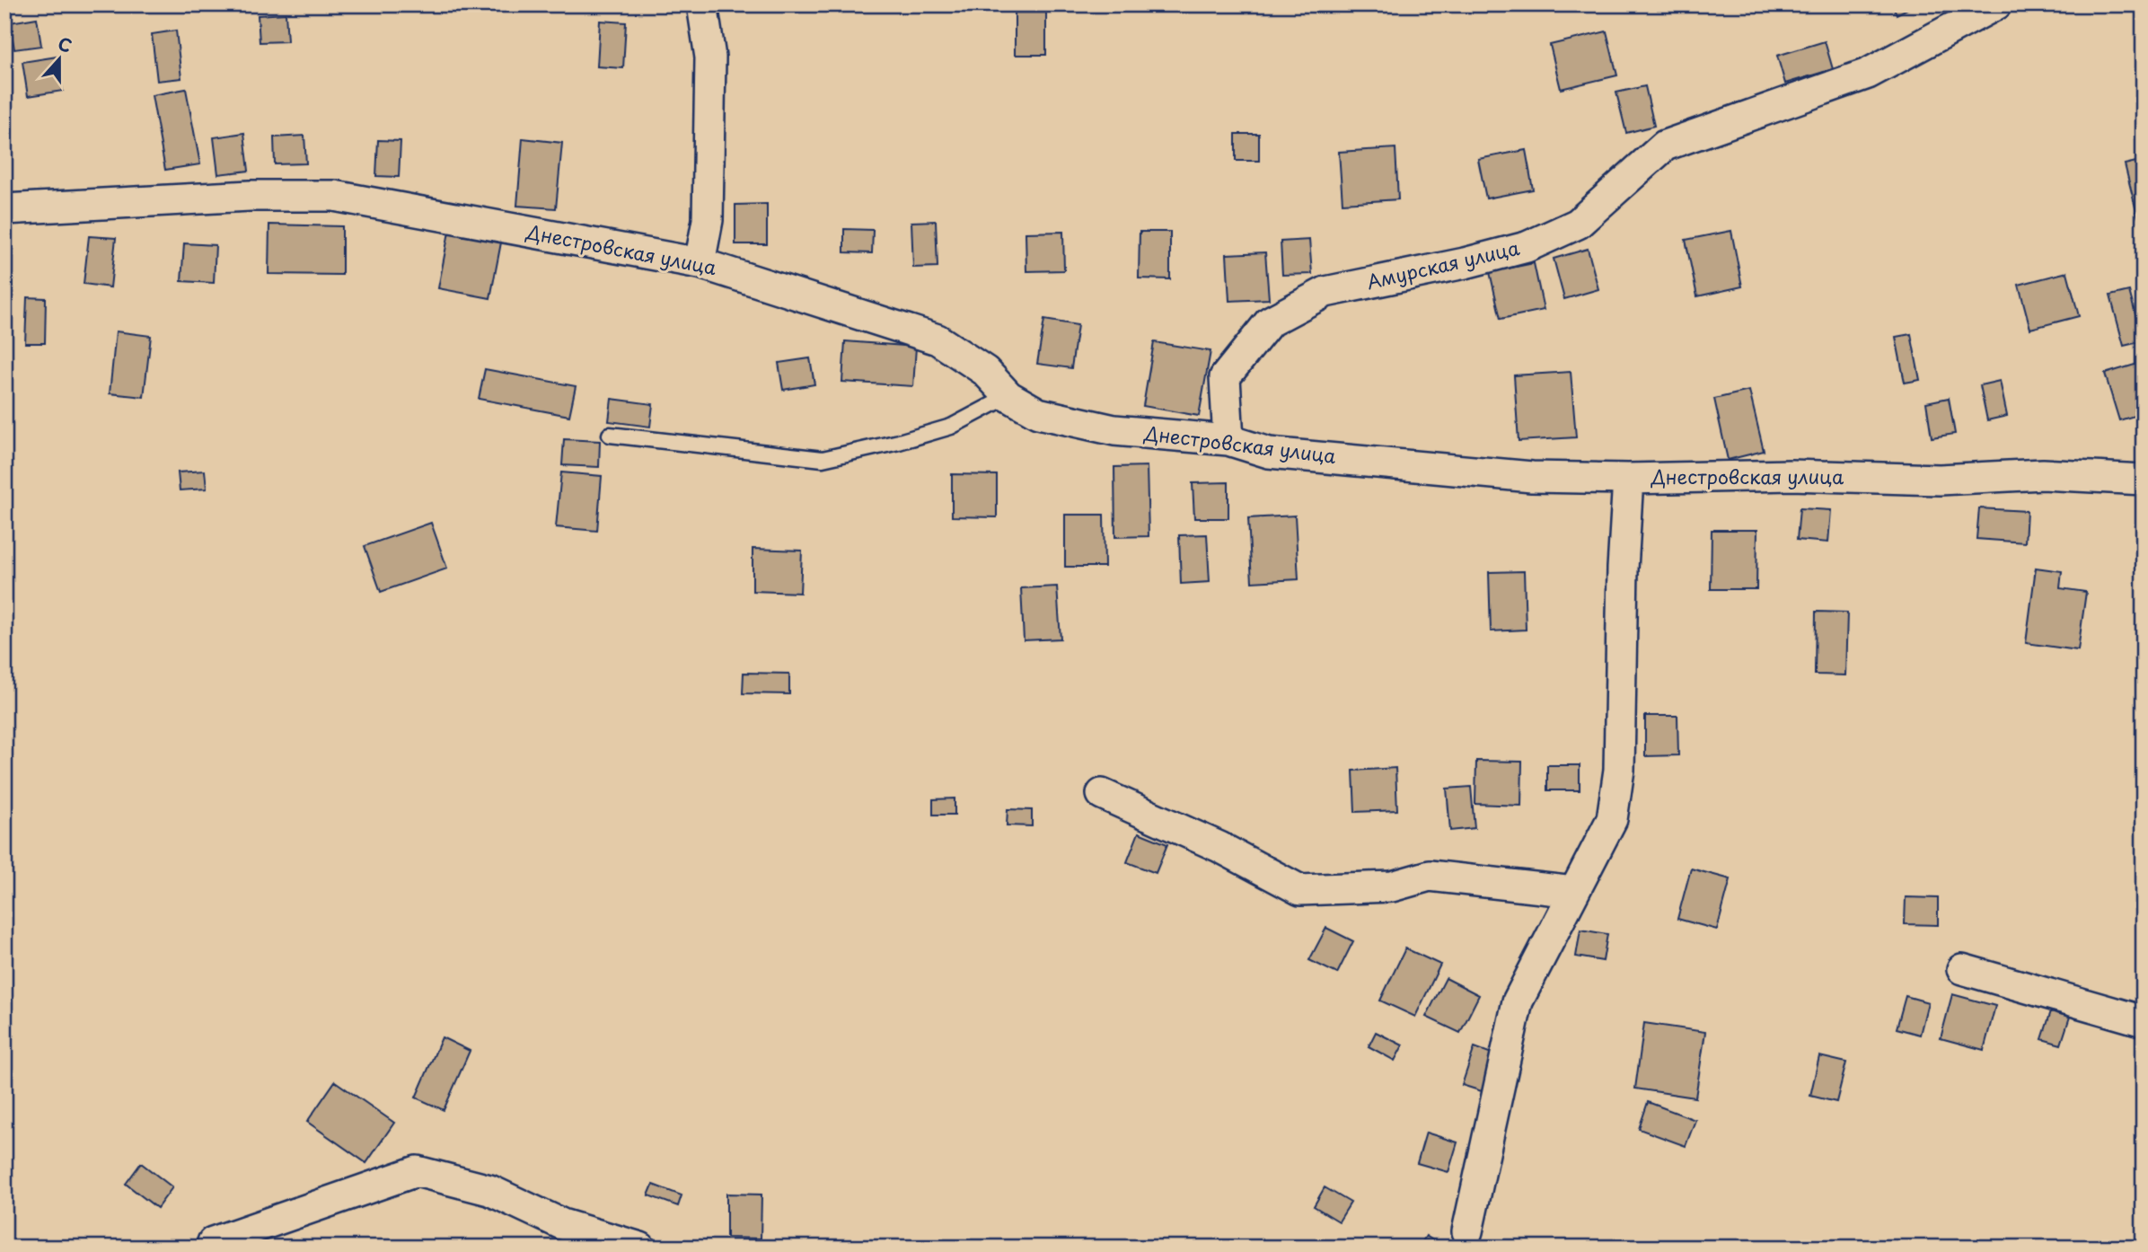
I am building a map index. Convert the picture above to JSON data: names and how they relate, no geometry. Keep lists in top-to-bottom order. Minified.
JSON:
{"streets":{"street":["Днестровская улица","Амурская улица"]},"crossings":[["Днестровская улица","Амурская улица"]],"north":"top"}
